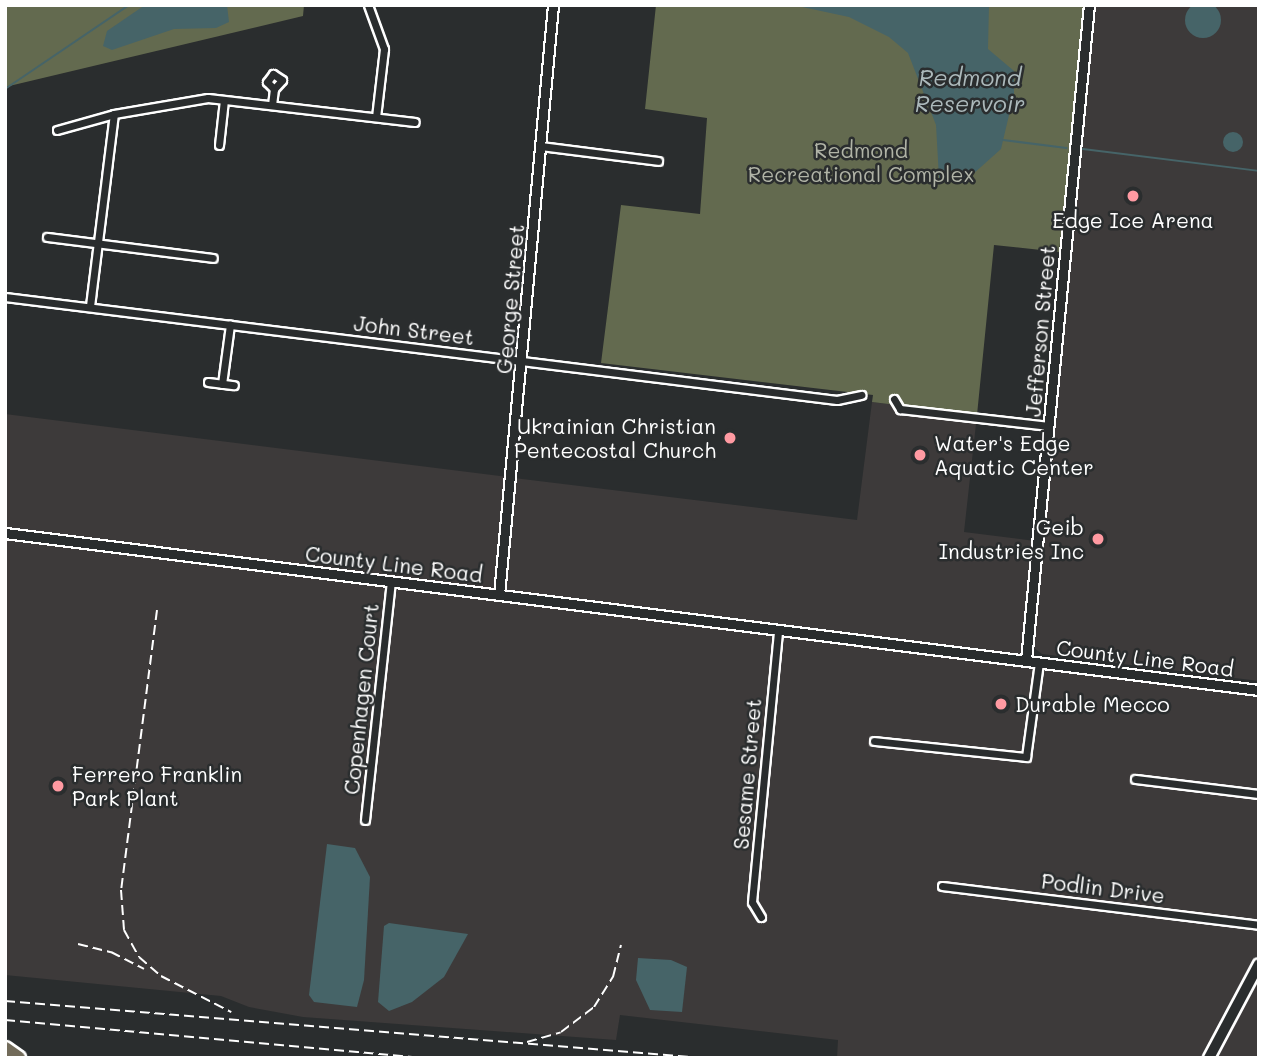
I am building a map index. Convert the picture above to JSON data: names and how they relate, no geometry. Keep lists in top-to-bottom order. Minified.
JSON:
{"streets":{"street":["George Street","John Street","Jefferson Street","County Line Road","Copenhagen Court","Sesame Street","Podlin Drive"]},"crossings":[["George Street","John Street"],["George Street","County Line Road"],["Jefferson Street","County Line Road"],["County Line Road","Copenhagen Court"],["County Line Road","Sesame Street"]],"water":["Redmond Reservoir"],"parks":["Redmond Recreational Complex"],"places":["Edge Ice Arena","Ukrainian Christian Pentecostal Church","Water's Edge Aquatic Center","Geib Industries Inc","Durable Mecco","Ferrero Franklin Park Plant"]}
